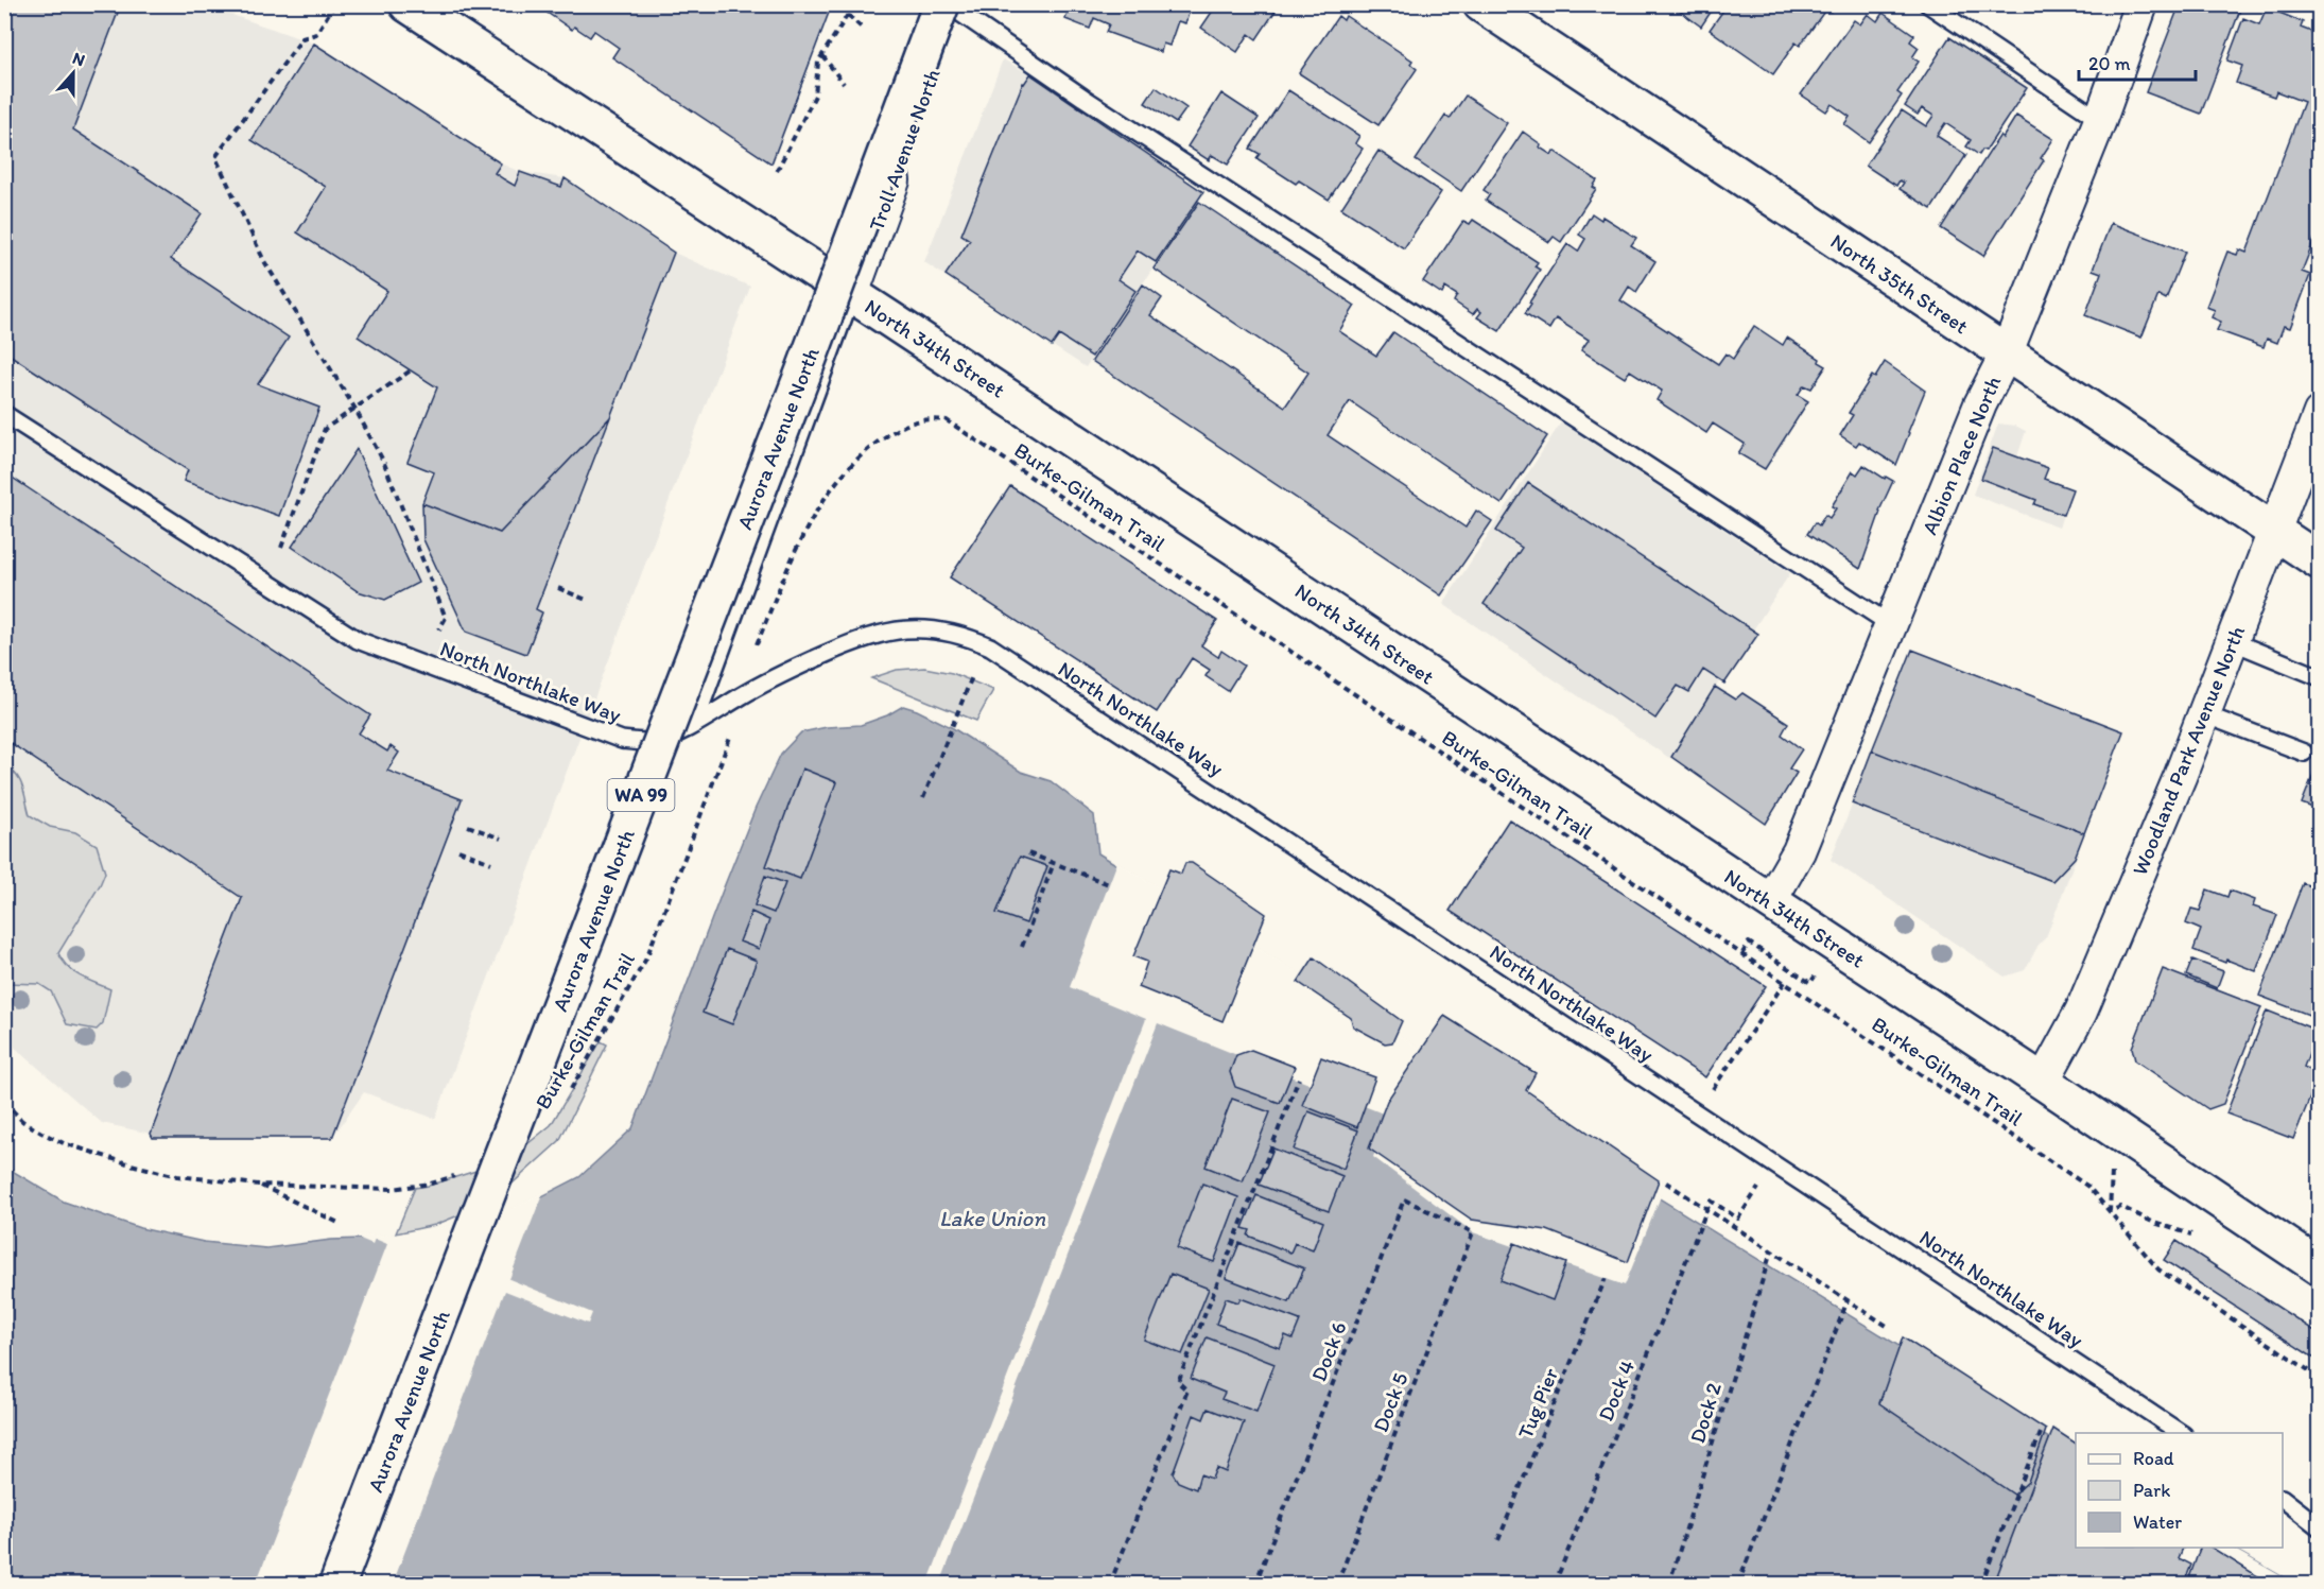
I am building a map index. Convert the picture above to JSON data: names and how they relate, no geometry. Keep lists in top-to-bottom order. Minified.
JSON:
{"streets":{"main road":["North 35th Street","North 34th Street","Aurora Avenue North","WA 99"],"street":["Troll Avenue North","Albion Place North","Woodland Park Avenue North"],"lane":["North Northlake Way"],"path":["Burke-Gilman Trail","Dock 6","Dock 4","Dock 5","Tug Pier","Dock 2"]},"crossings":[["Troll Avenue North","North 34th Street"],["Troll Avenue North","Aurora Avenue North"],["North 35th Street","Albion Place North"],["North 35th Street","Woodland Park Avenue North"],["North 34th Street","Albion Place North"],["North 34th Street","Woodland Park Avenue North"],["Dock 6","Dock 5"]],"water":["Lake Union"],"legend":["Road","Park","Water"],"scale_bar":"20 m","north":"top"}
